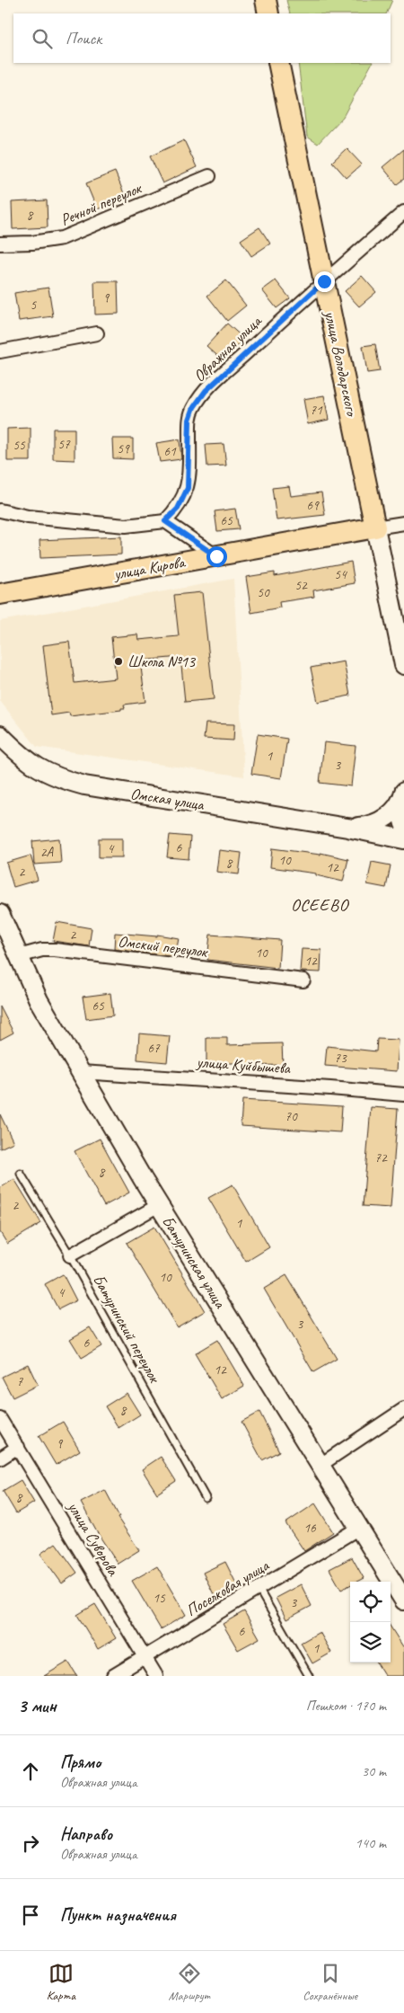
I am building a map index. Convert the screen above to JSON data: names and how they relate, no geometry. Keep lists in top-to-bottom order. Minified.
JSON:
{"streets":{"main road":["улица Володарского","улица Кирова","Омская улица","Батуринская улица"],"street":["Речной переулок","Овражная улица","Омский переулок","улица Куйбышева","улица Суворова","Поселковая улица"],"lane":["Батуринский переулок"]},"crossings":[["Овражная улица","улица Володарского"],["улица Володарского","улица Кирова"],["Омский переулок","Батуринская улица"],["улица Куйбышева","Батуринская улица"],["Батуринская улица","Поселковая улица"],["улица Суворова","Поселковая улица"]],"districts":["ОСЕЕВО"],"places":["Школа №13"],"house_numbers":["8","9","5","71","57","55","59","61","69","65","54","52","50","1","3","6","4","2А","10","8","12","2","2","10","12","65","67","73","70","72","8","2","1","10","4","3","6","12","7","8","9","8","16","15","3","6","1"],"page":{"search":"Поиск","heading":["3 мин","Пешком · 170 m"],"list":[["Прямо","Овражная улица","30 m"],["Направо","Овражная улица","140 m"],"Пункт назначения"],"nav":["Карта","Маршрут","Сохранённые"]}}
